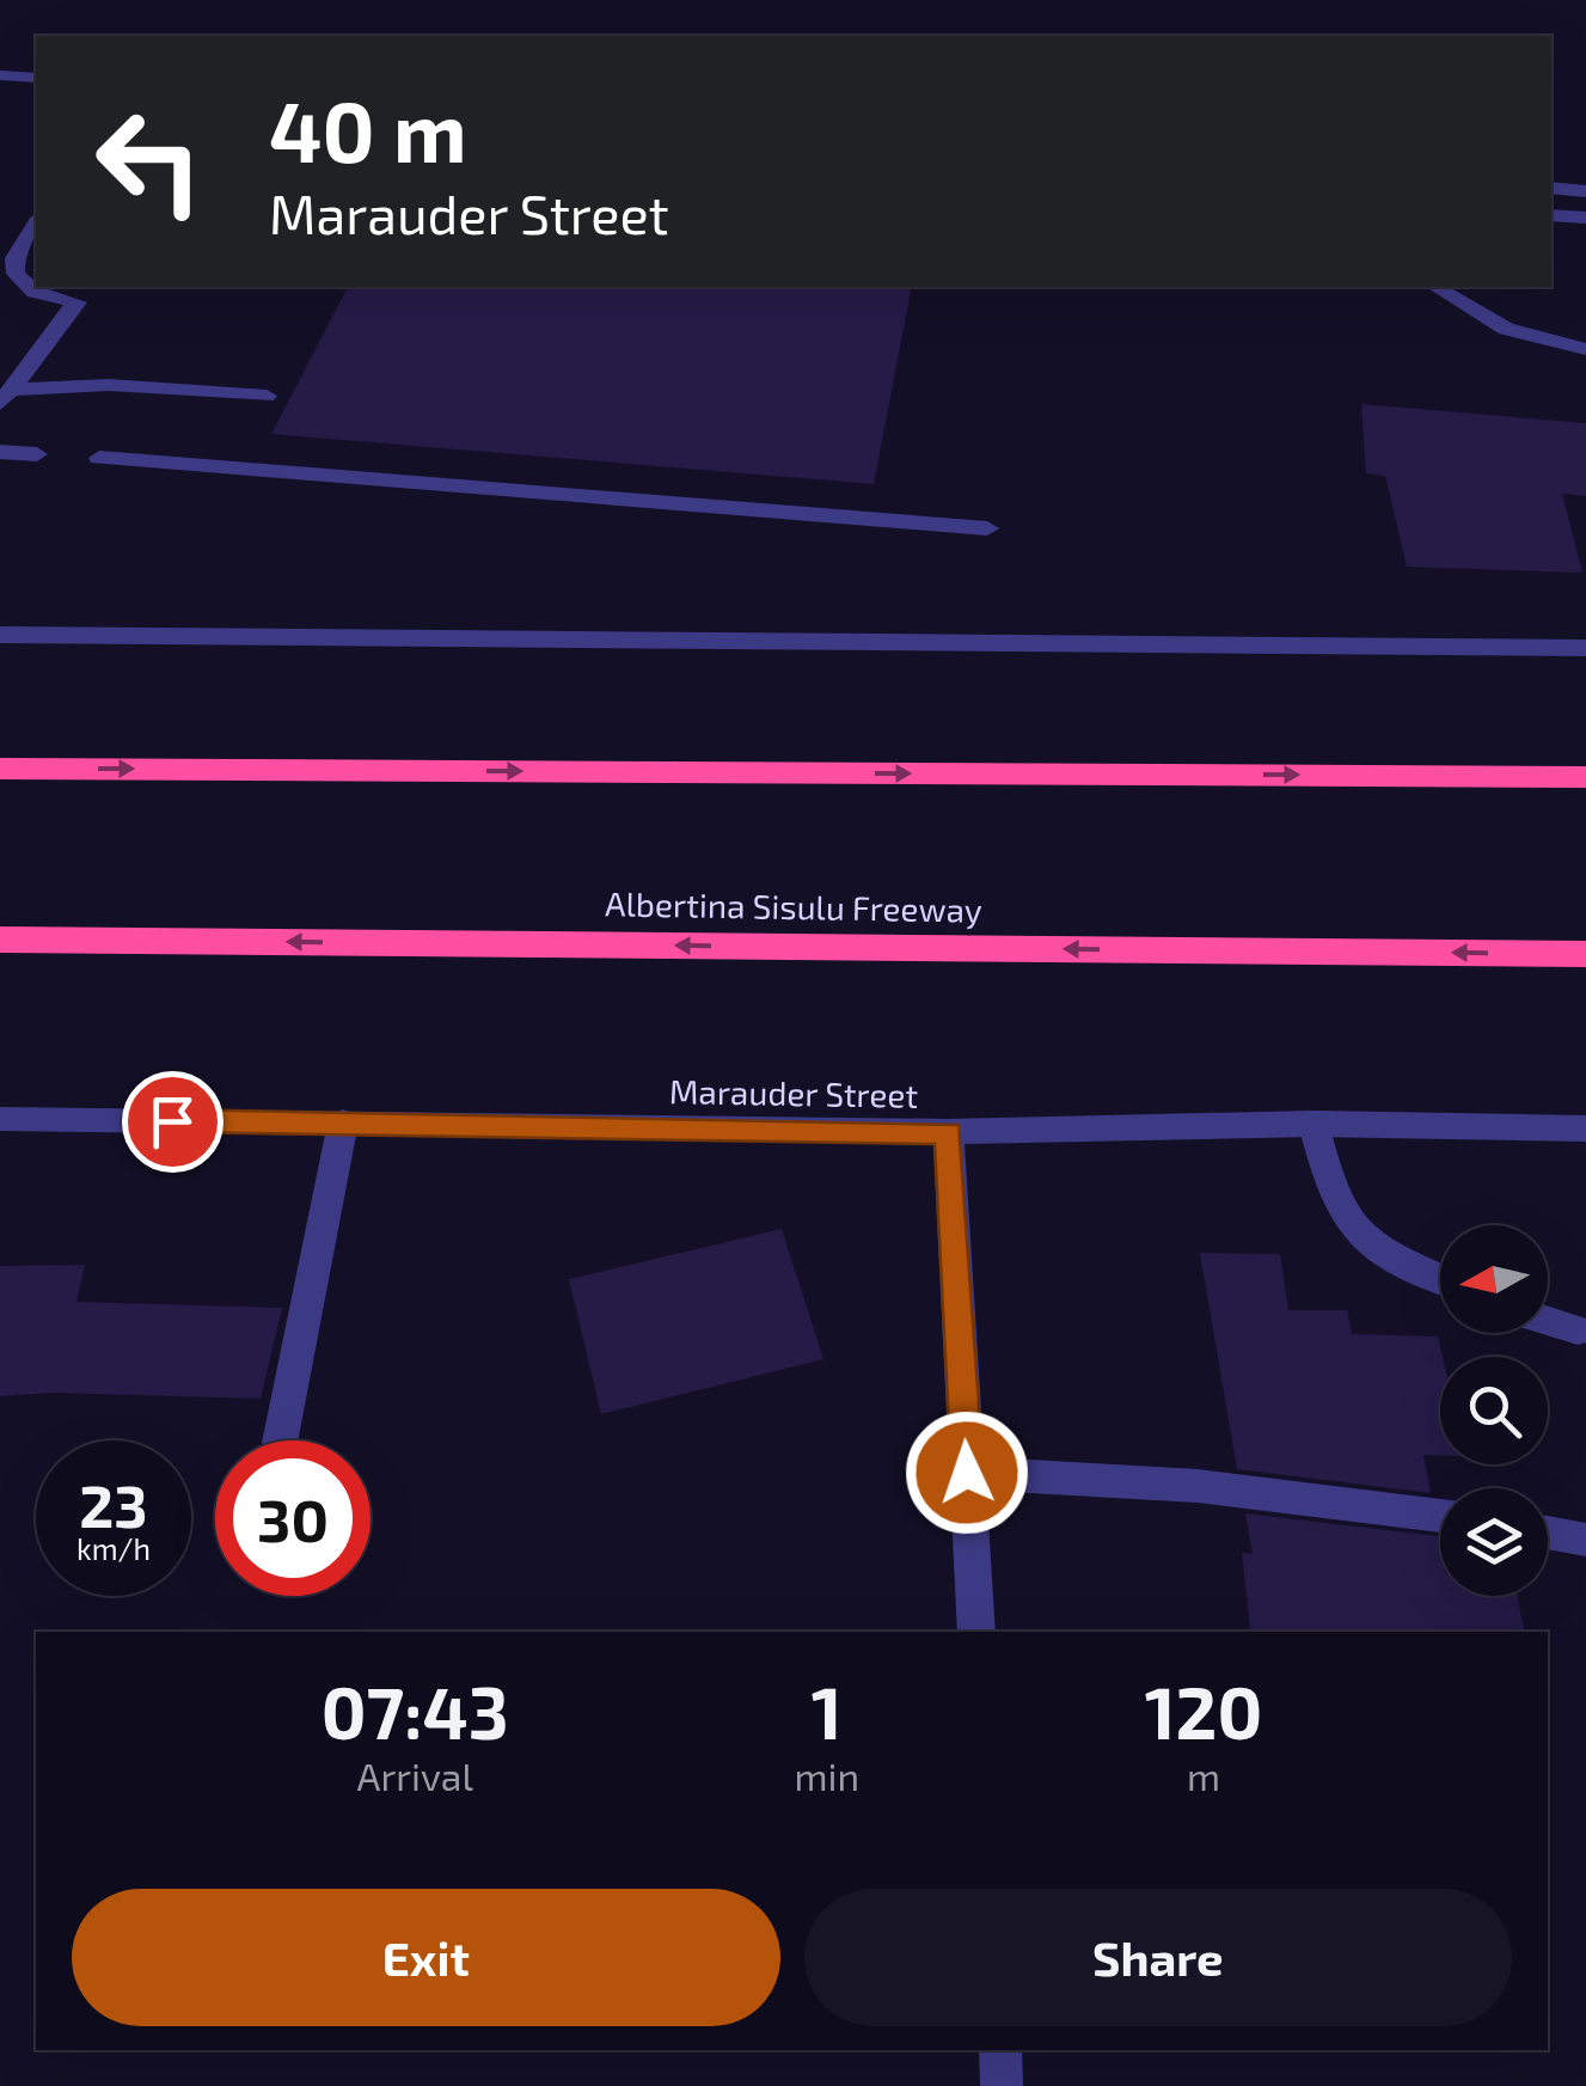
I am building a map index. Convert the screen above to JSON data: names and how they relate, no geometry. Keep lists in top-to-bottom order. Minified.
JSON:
{"streets":{"highway":["Albertina Sisulu Freeway"],"street":["Marauder Street"]},"north":"left","page":{"turn":["40 m","Marauder Street"],"speed":"23 km/h","limit":"30","eta":["07:43","Arrival","1","min","120","m"],"buttons":["Exit","Share"]}}
